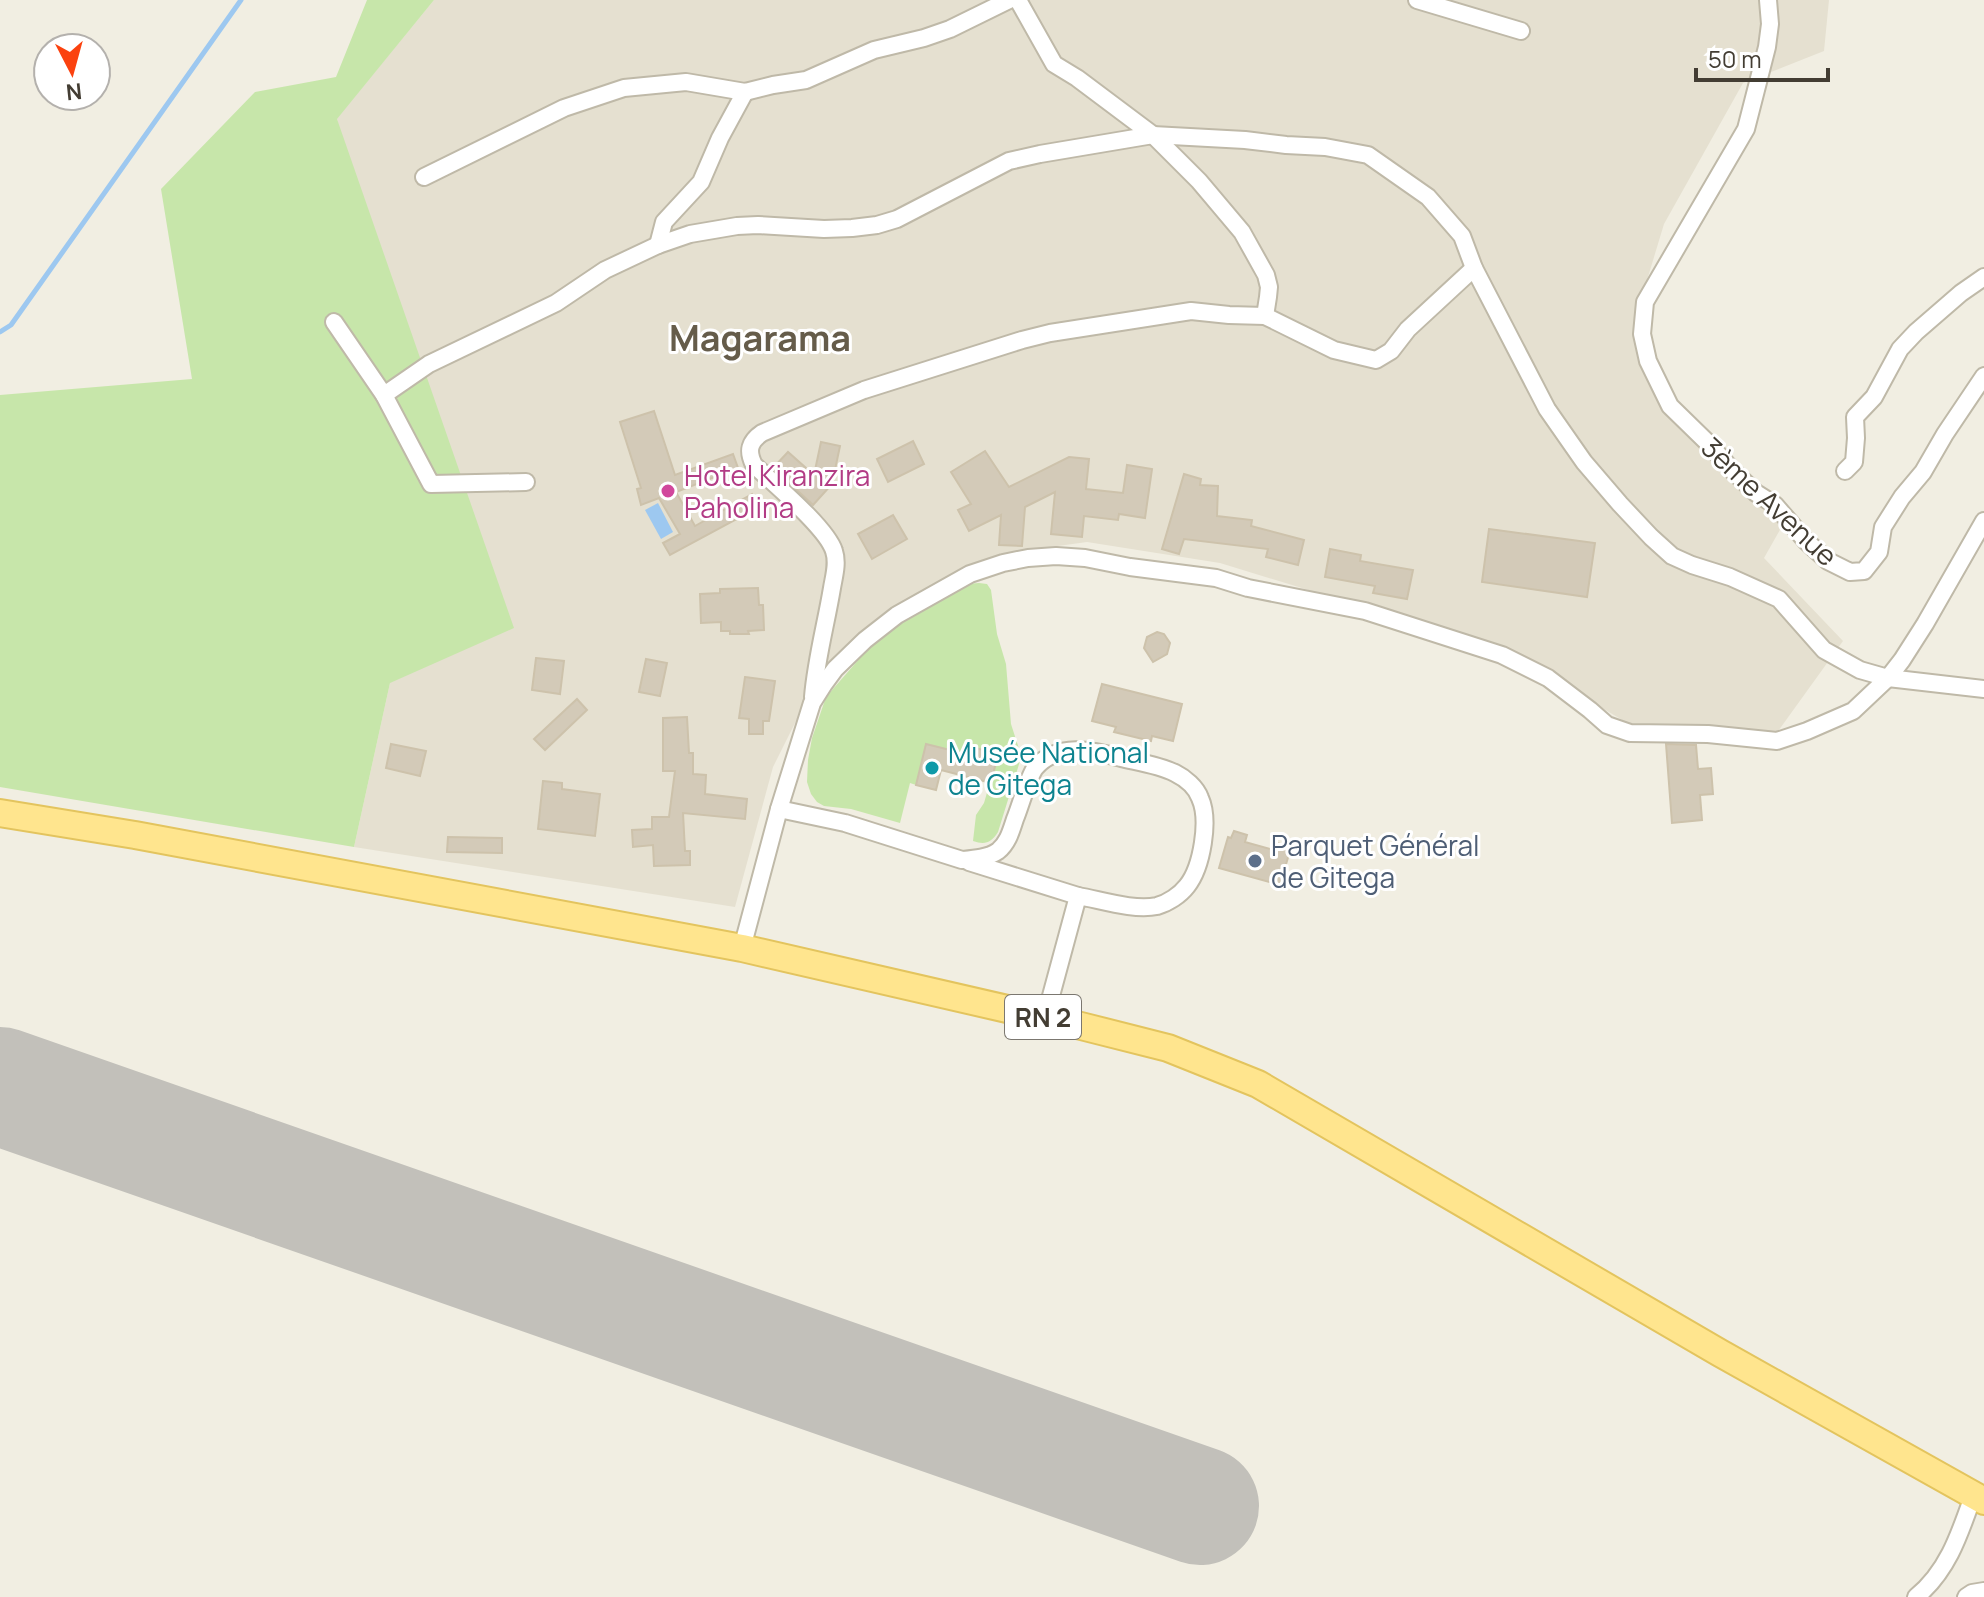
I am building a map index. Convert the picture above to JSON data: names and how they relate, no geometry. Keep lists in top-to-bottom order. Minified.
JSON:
{"streets":{"main road":["RN 2"],"street":["3ème Avenue"]},"districts":["Magarama"],"places":["Hotel Kiranzira Paholina","Musée National de Gitega","Parquet Général de Gitega"],"scale_bar":"50 m","north":"bottom"}
